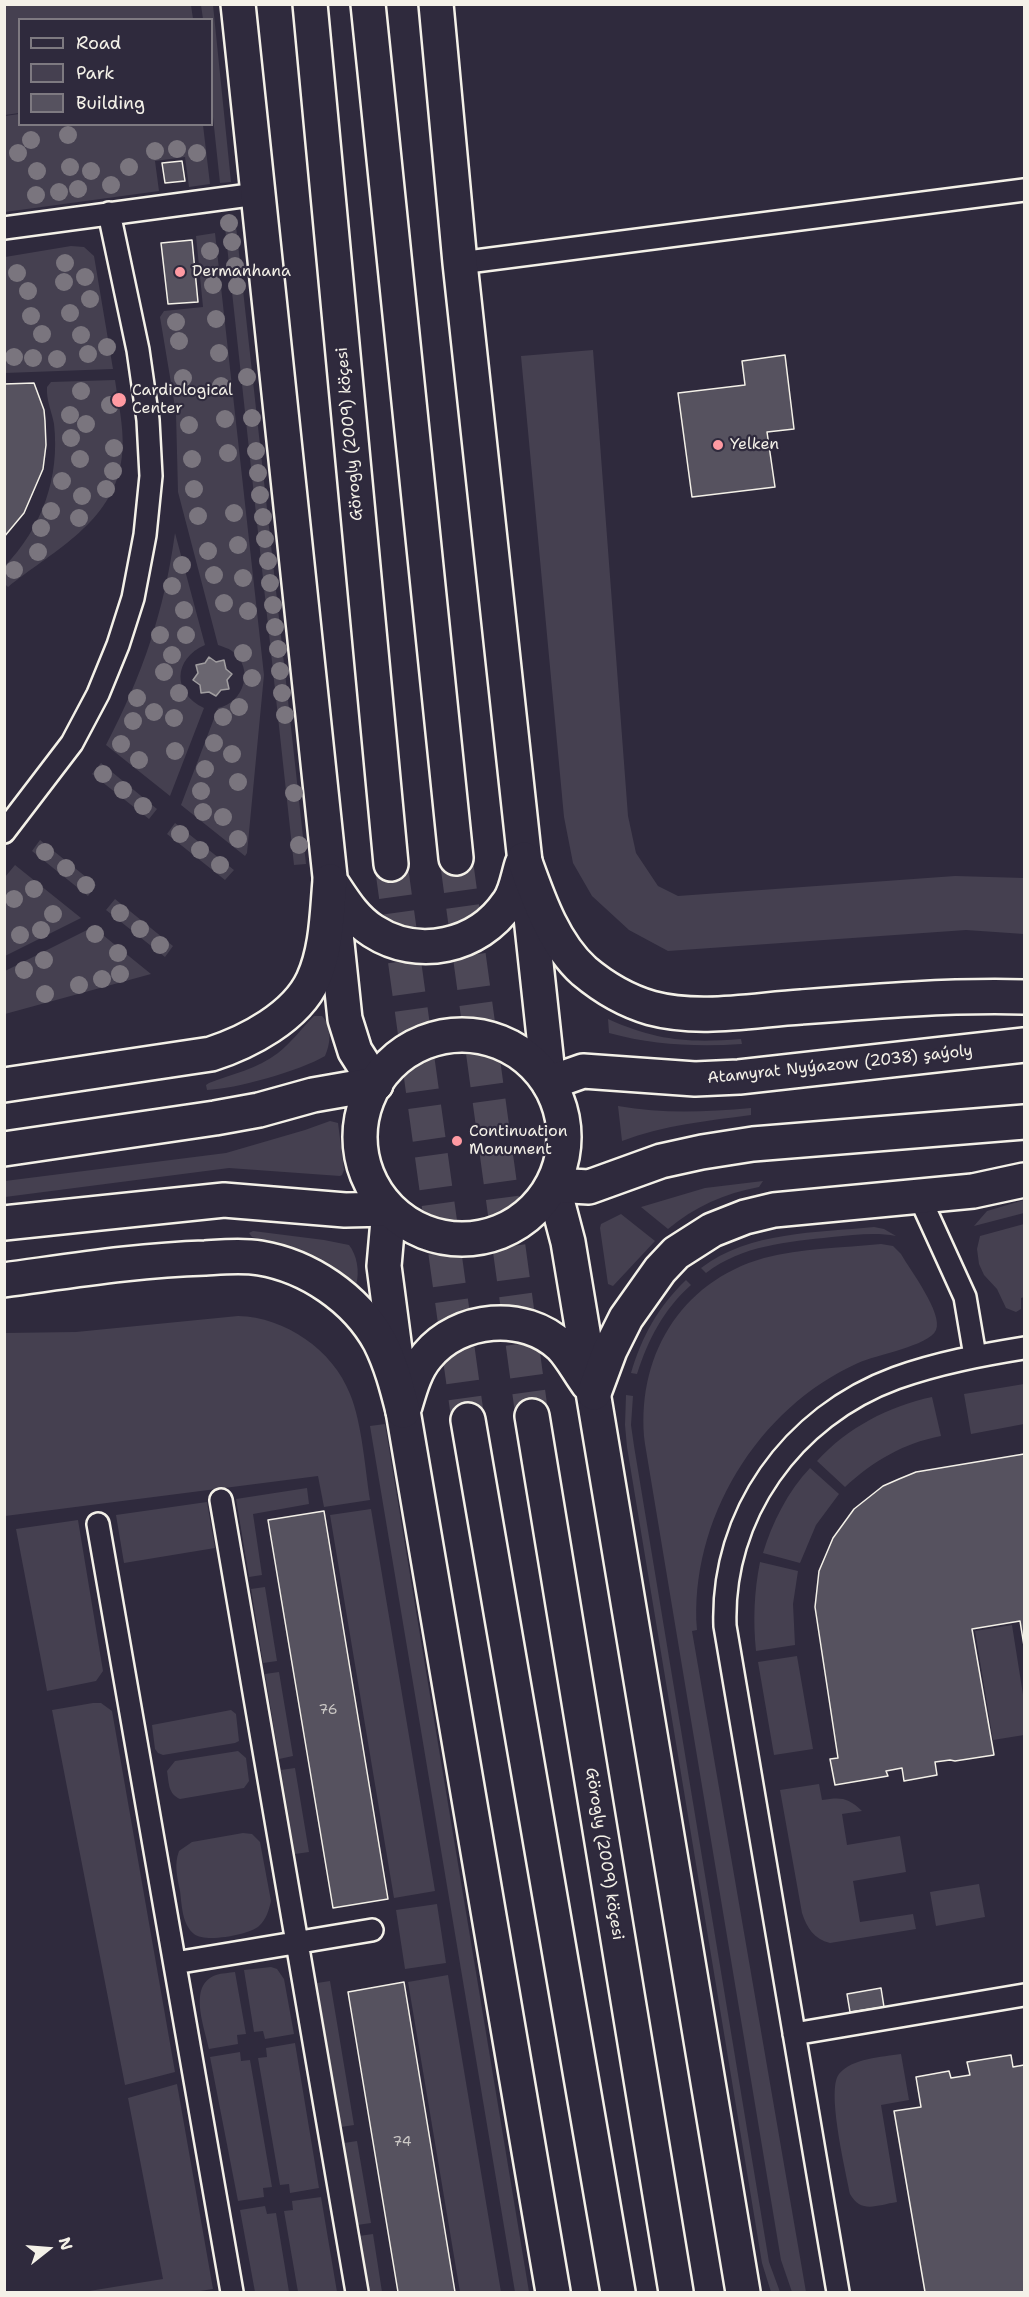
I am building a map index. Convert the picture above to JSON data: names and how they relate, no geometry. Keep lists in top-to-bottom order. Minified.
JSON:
{"streets":{"main road":["Görogly (2009) köçesi","Atamyrat Nyýazow (2038) şaýoly"]},"places":["Dermanhana","Cardiological Center","Yelken","Continuation Monument"],"house_numbers":["76","74"],"legend":["Road","Park","Building"],"north":"right"}
